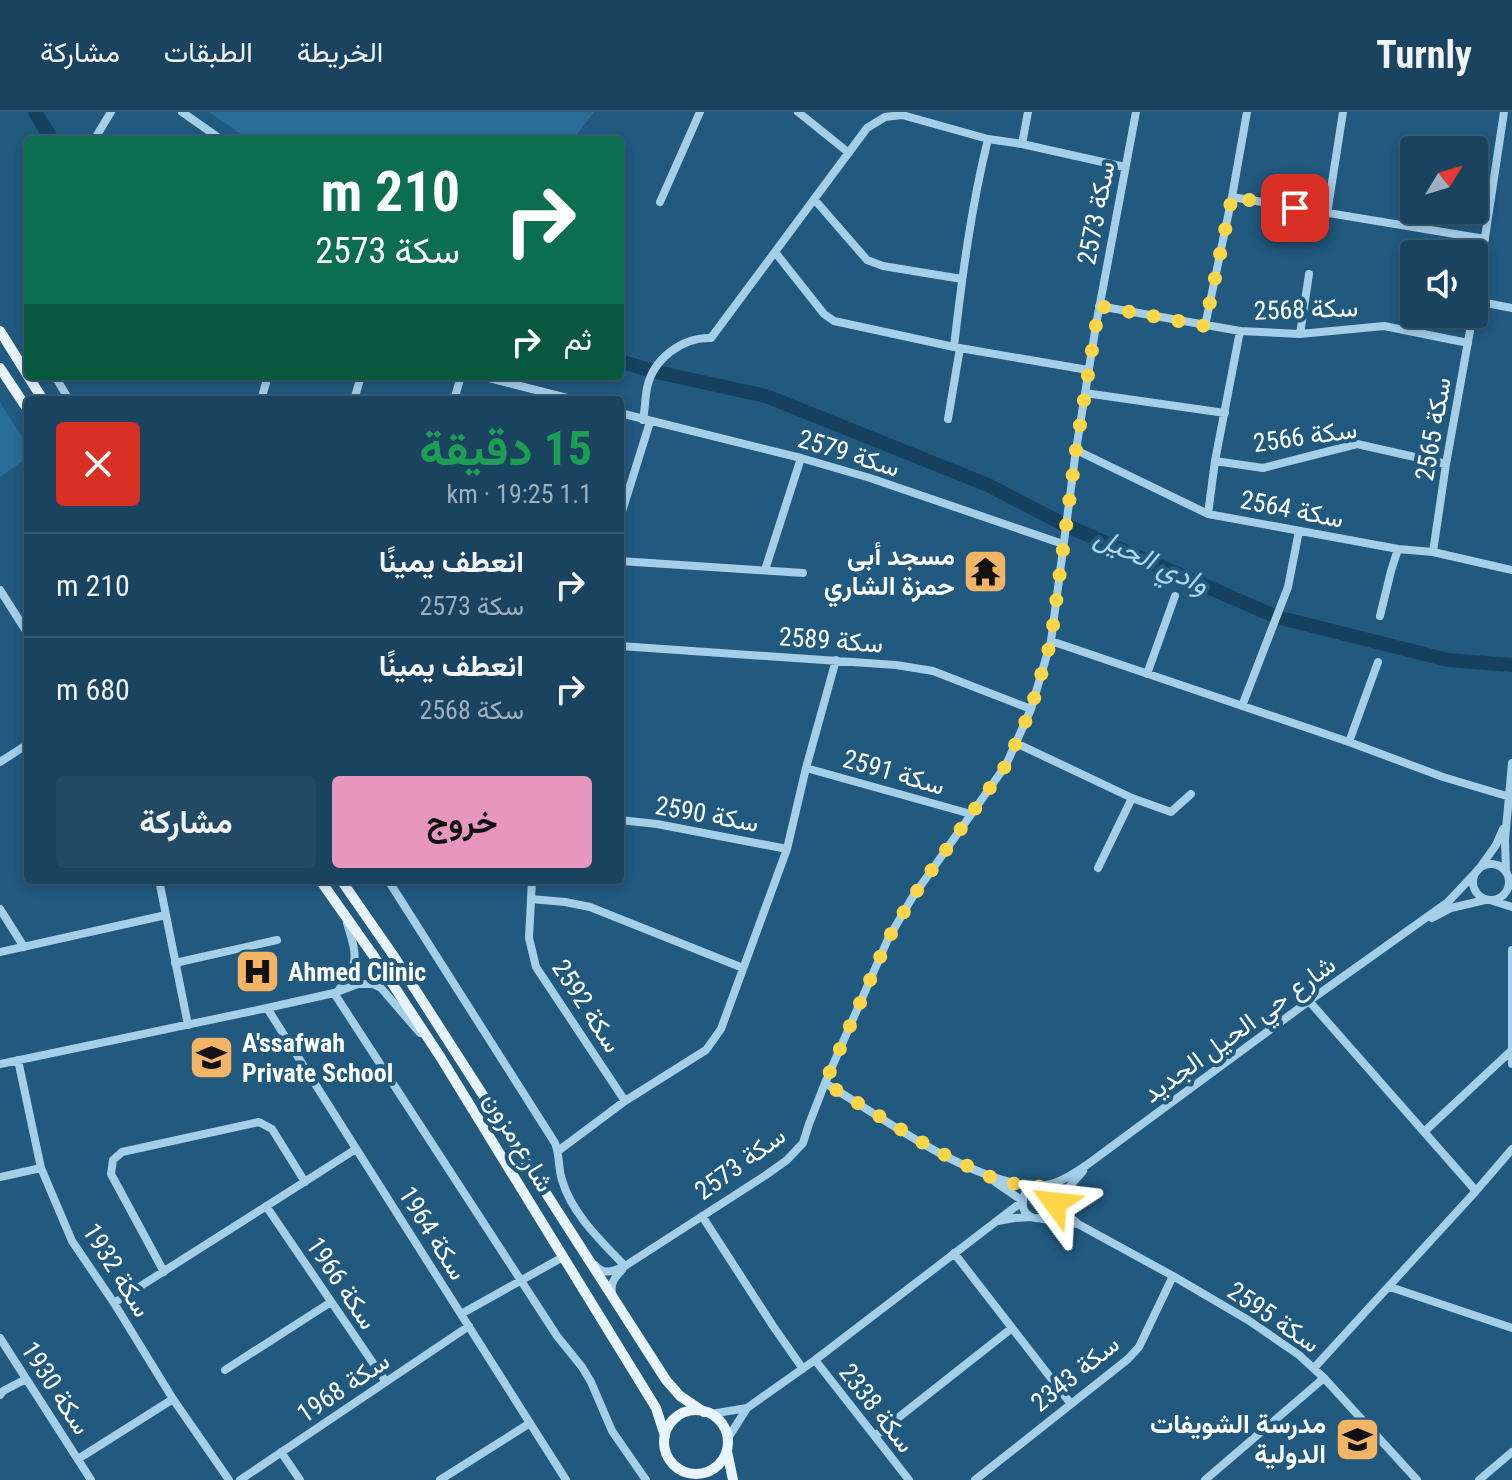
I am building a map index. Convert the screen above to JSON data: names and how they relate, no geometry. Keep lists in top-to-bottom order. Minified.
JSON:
{"streets":{"main road":["شارع مزون"],"street":["سكة 2573","سكة 2568","سكة 2565","سكة 2566","سكة 2579","سكة 2564","سكة 2589","سكة 2591","سكة 2590","سكة 2592","شارع حي الحيل الجديد","سكة 1964","سكة 1932","سكة 1966","سكة 2595","سكة 2343","سكة 1968","سكة 1930","سكة 2338"]},"crossings":[["سكة 2573","سكة 2568"],["سكة 2573","سكة 2579"],["سكة 2573","سكة 2564"],["سكة 2573","سكة 2589"],["سكة 2573","سكة 2591"],["سكة 2568","سكة 2565"],["سكة 2565","سكة 2566"],["سكة 2565","سكة 2564"],["شارع حي الحيل الجديد","سكة 2595"],["سكة 1964","سكة 1968"],["سكة 1932","سكة 1930"],["سكة 1966","سكة 1968"],["سكة 2595","سكة 2343"]],"water":["وادي الحيل"],"places":{"temple":["مسجد أبي حمزة الشاري"],"hospital":["Ahmed Clinic"],"school or university":["A'ssafwah Private School","مدرسة الشويفات الدولية"]},"north":"top right","page":{"header":"Turnly","nav":["الخريطة","الطبقات","مشاركة"],"turn":["210 m","سكة 2573"],"then":"ثم","heading":["15 دقيقة","1.1 km · 19:25"],"list":[{"name":"انعطف يمينًا","note":"سكة 2573","value":"210 m"},{"name":"انعطف يمينًا","note":"سكة 2568","value":"680 m"}],"buttons":["خروج","مشاركة"]}}
